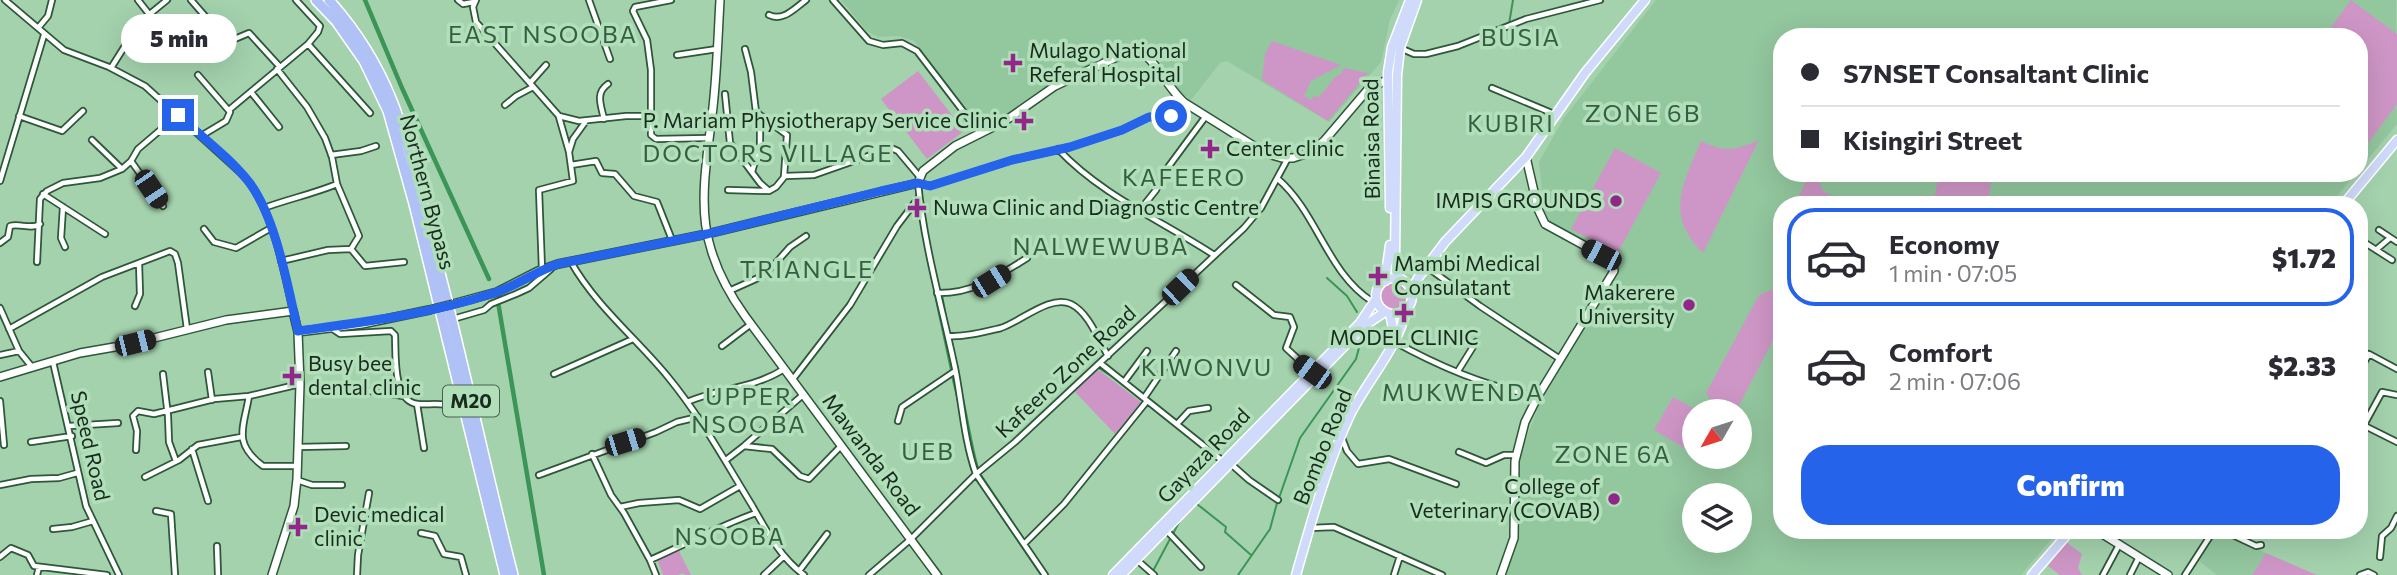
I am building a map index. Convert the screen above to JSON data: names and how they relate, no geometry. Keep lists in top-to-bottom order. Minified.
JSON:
{"streets":{"highway":["Northern Bypass","M20"],"main road":["Binaisa Road","Bombo Road","Gayaza Road"],"street":["Kafeero Zone Road","Speed Road","Mawanda Road"]},"crossings":[["Binaisa Road","Bombo Road"],["Binaisa Road","Gayaza Road"],["Kafeero Zone Road","Mawanda Road"],["Bombo Road","Gayaza Road"]],"districts":["EAST NSOOBA","BUSIA","ZONE 6B","KUBIRI","DOCTORS VILLAGE","KAFEERO","NALWEWUBA","TRIANGLE","KIWONVU","MUKWENDA","UPPER NSOOBA","UEB","ZONE 6A","NSOOBA"],"places":{"health":["Mulago National Referal Hospital","P. Mariam Physiotherapy Service Clinic","Center clinic","Nuwa Clinic and Diagnostic Centre","Mambi Medical Consulatant","MODEL CLINIC","Busy bee dental clinic","Devic medical clinic"],"other":["IMPIS GROUNDS","Makerere University","College of Veterinary (COVAB)"]},"north":"bottom left","page":{"bubble":"5 min","banner":["S7NSET Consaltant Clinic","Kisingiri Street"],"list":[{"name":"Economy","note":"1 min · 07:05","value":"$1.72"},{"name":"Comfort","note":"2 min · 07:06","value":"$2.33"}],"buttons":"Confirm"}}
